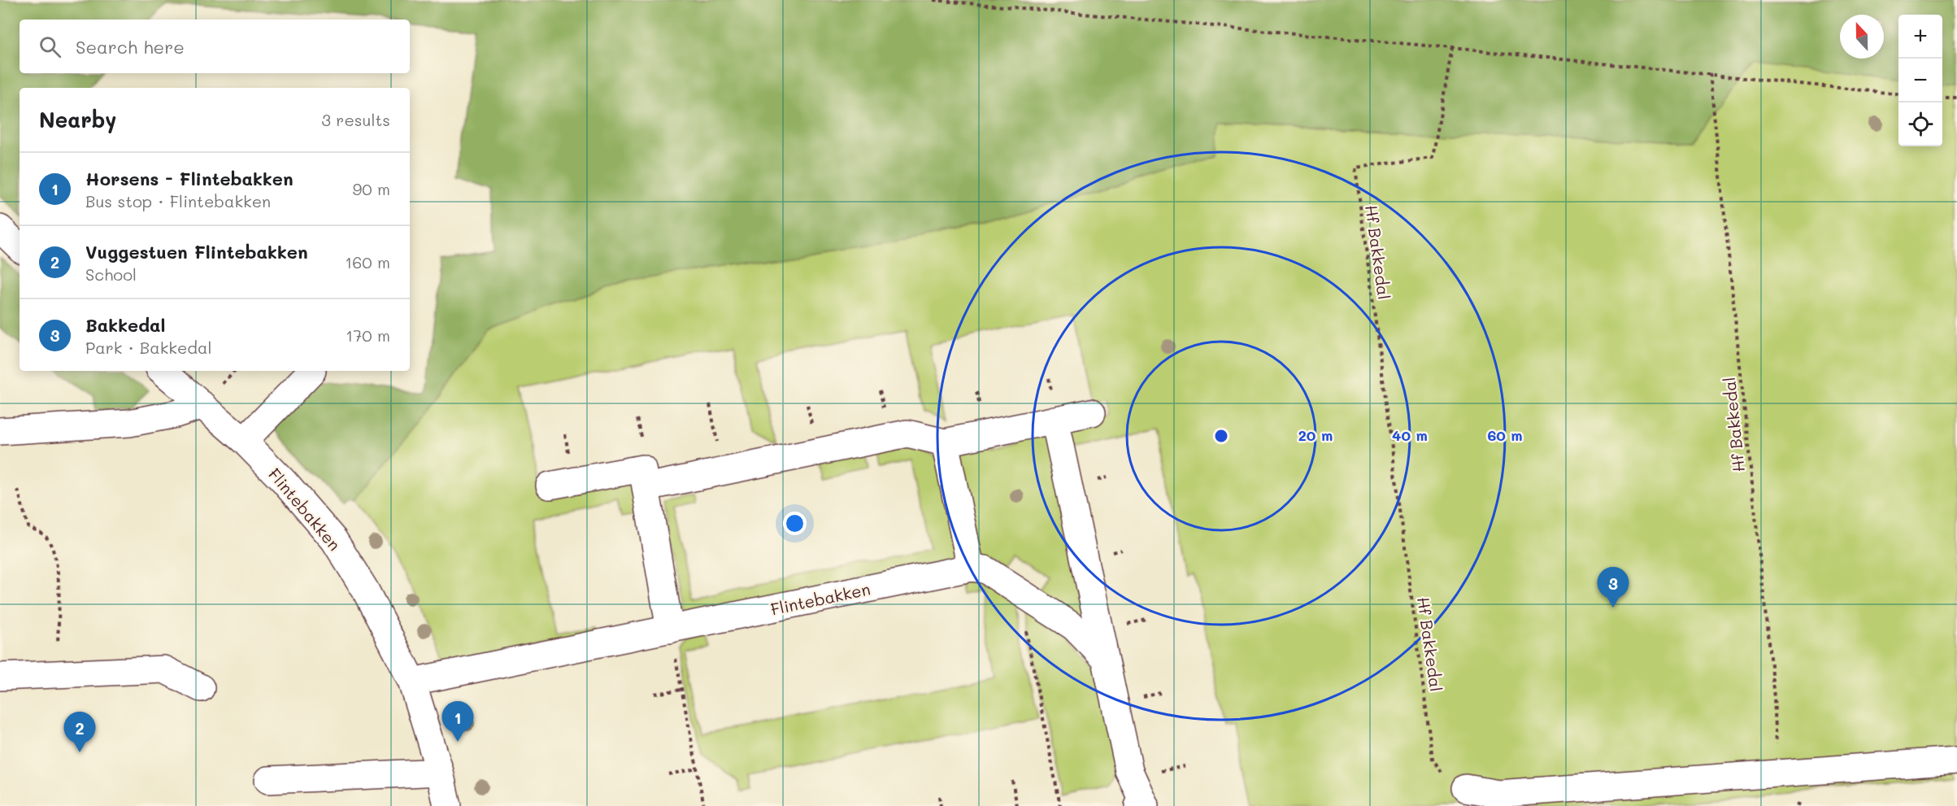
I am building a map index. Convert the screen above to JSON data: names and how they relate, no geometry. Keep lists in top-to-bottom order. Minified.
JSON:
{"streets":{"street":["Flintebakken"],"path":["Hf Bakkedal"]},"north":"top","page":{"map_buttons":["+","−"],"search":"Search here","heading":["Nearby","3 results"],"list":[{"mark":"1","name":"Horsens - Flintebakken","note":"Bus stop · Flintebakken","value":"90 m"},{"mark":"2","name":"Vuggestuen Flintebakken","note":"School","value":"160 m"},{"mark":"3","name":"Bakkedal","note":"Park · Bakkedal","value":"170 m"}],"pins":["3","1","2"]},"rings":["20 m","40 m","60 m"]}
